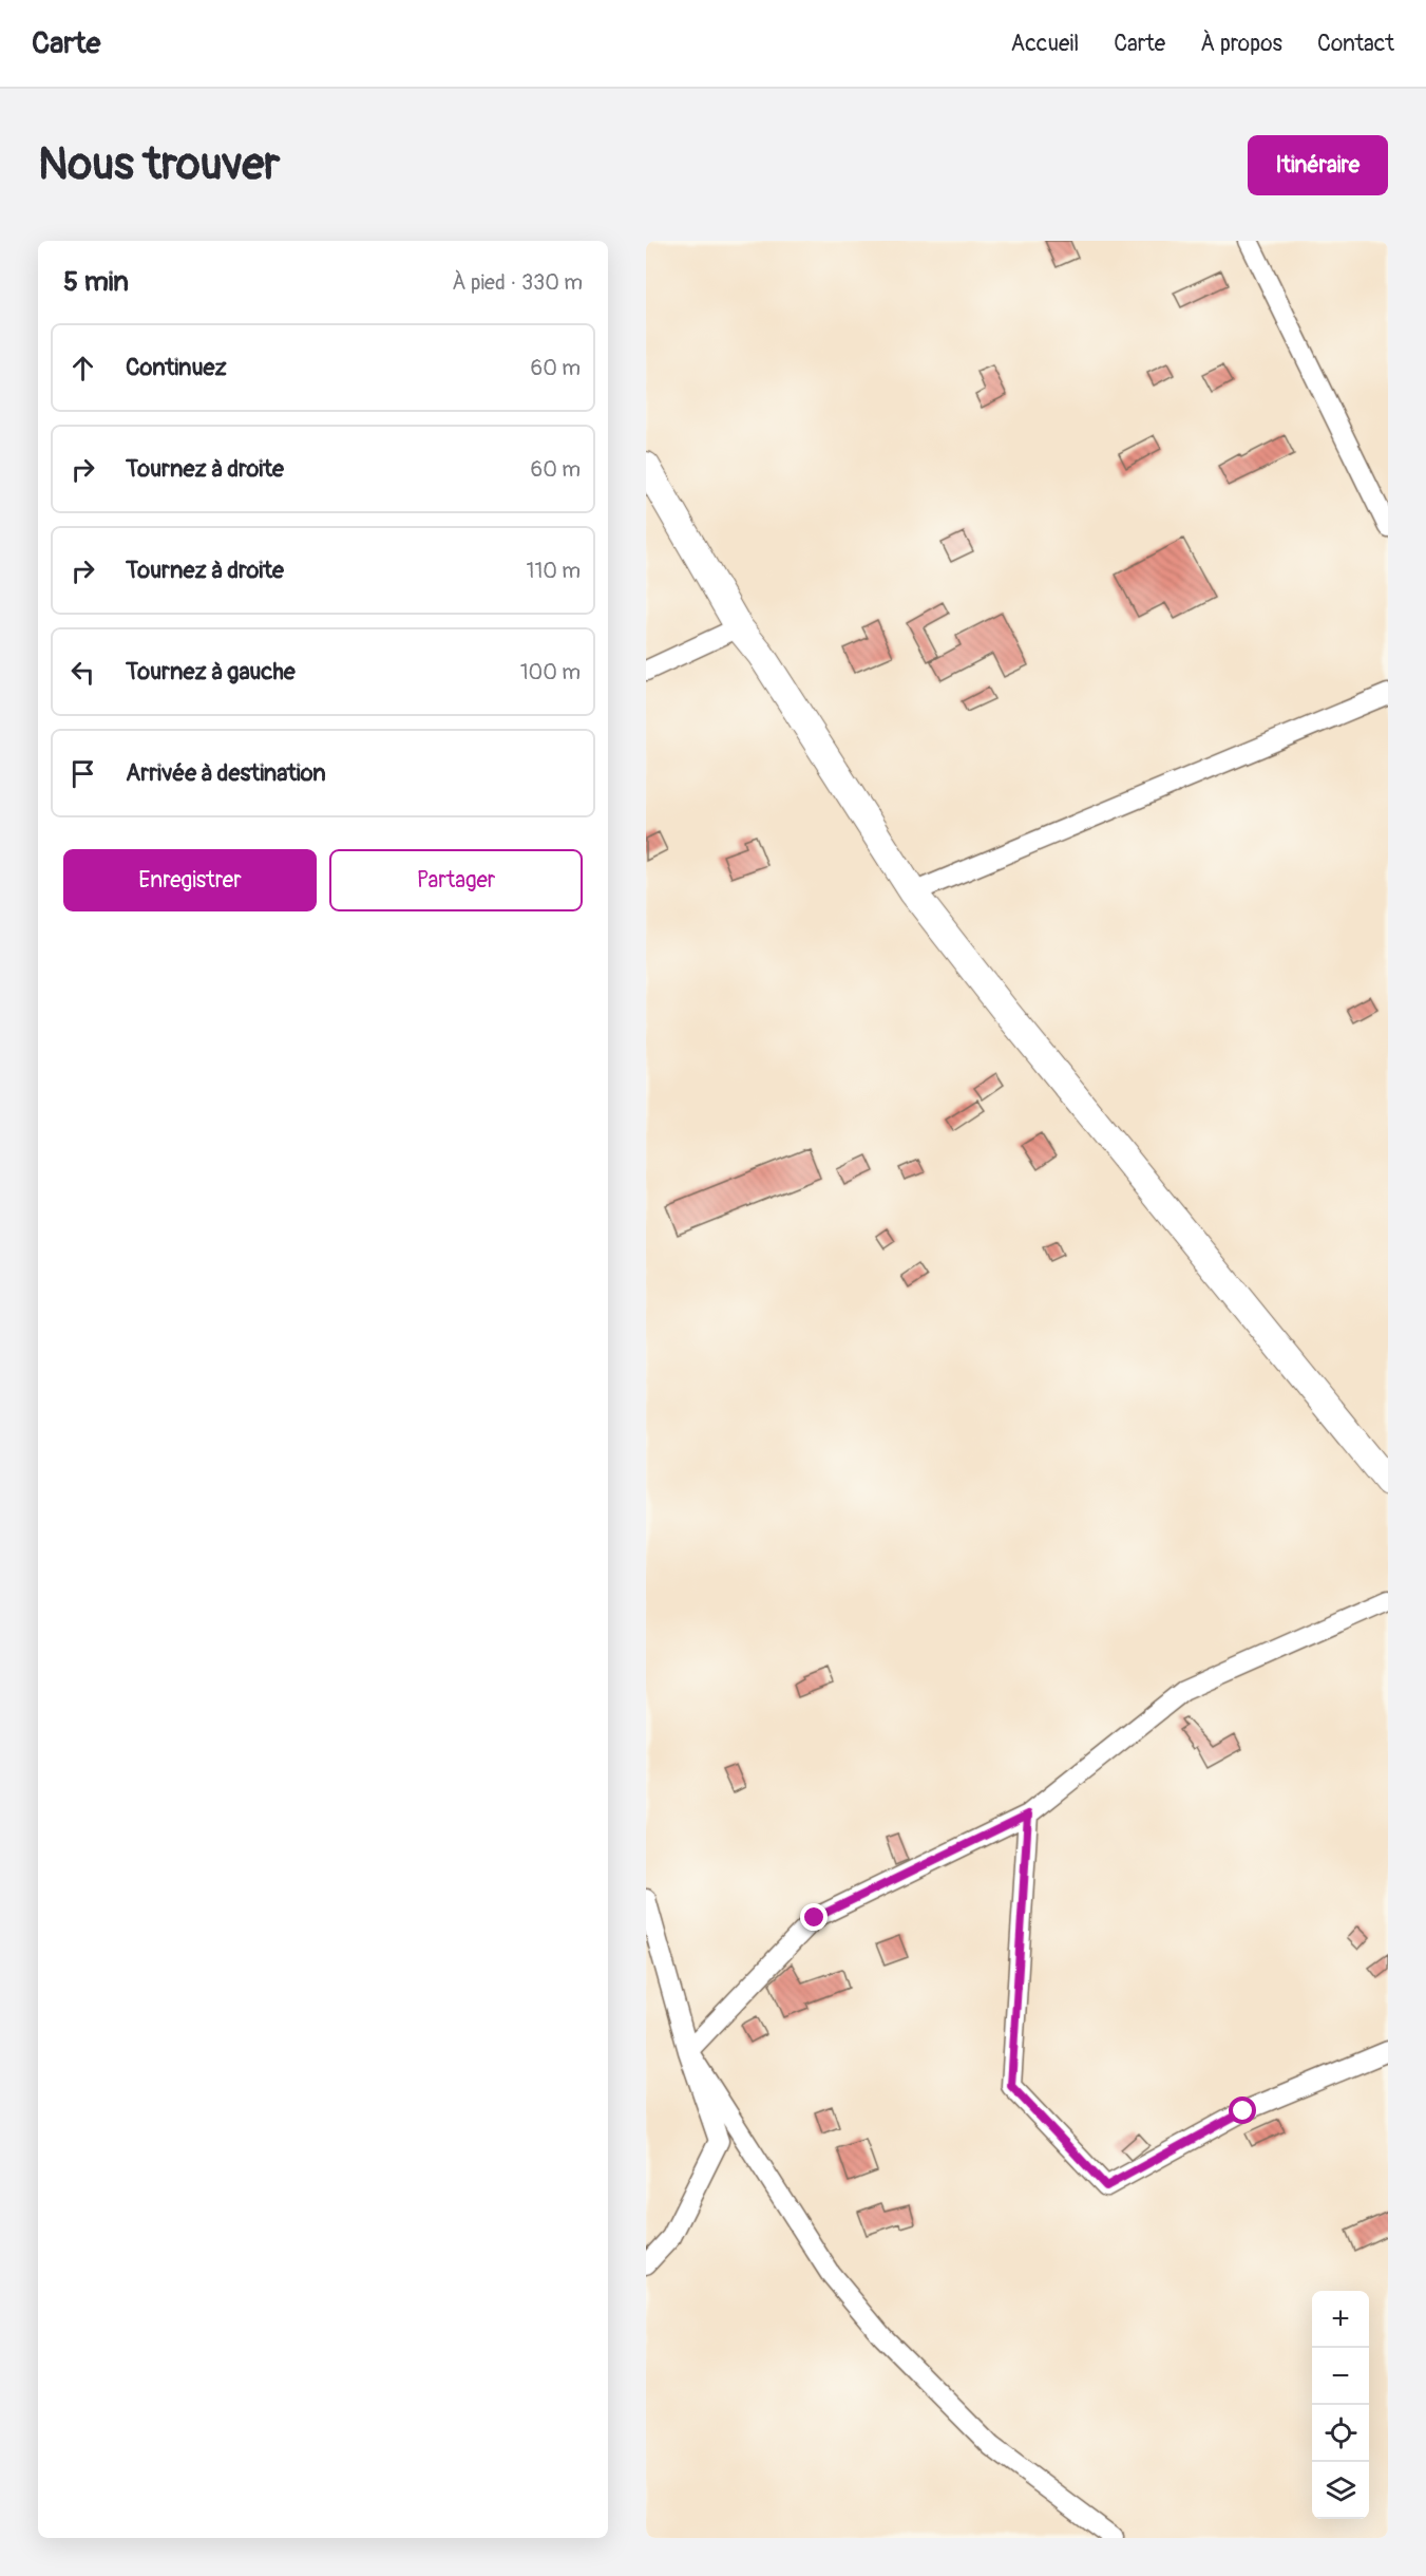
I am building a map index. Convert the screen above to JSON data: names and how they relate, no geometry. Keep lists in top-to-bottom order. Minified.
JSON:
{"page":{"header":"Carte","nav":["Accueil","Carte","À propos","Contact"],"buttons":["Itinéraire",["Enregistrer","Partager"]],"title":"Nous trouver","heading":["5 min","À pied · 330 m"],"list":[["Continuez","60 m"],["Tournez à droite","60 m"],["Tournez à droite","110 m"],["Tournez à gauche","100 m"],"Arrivée à destination"],"map_buttons":["+","−"]}}
